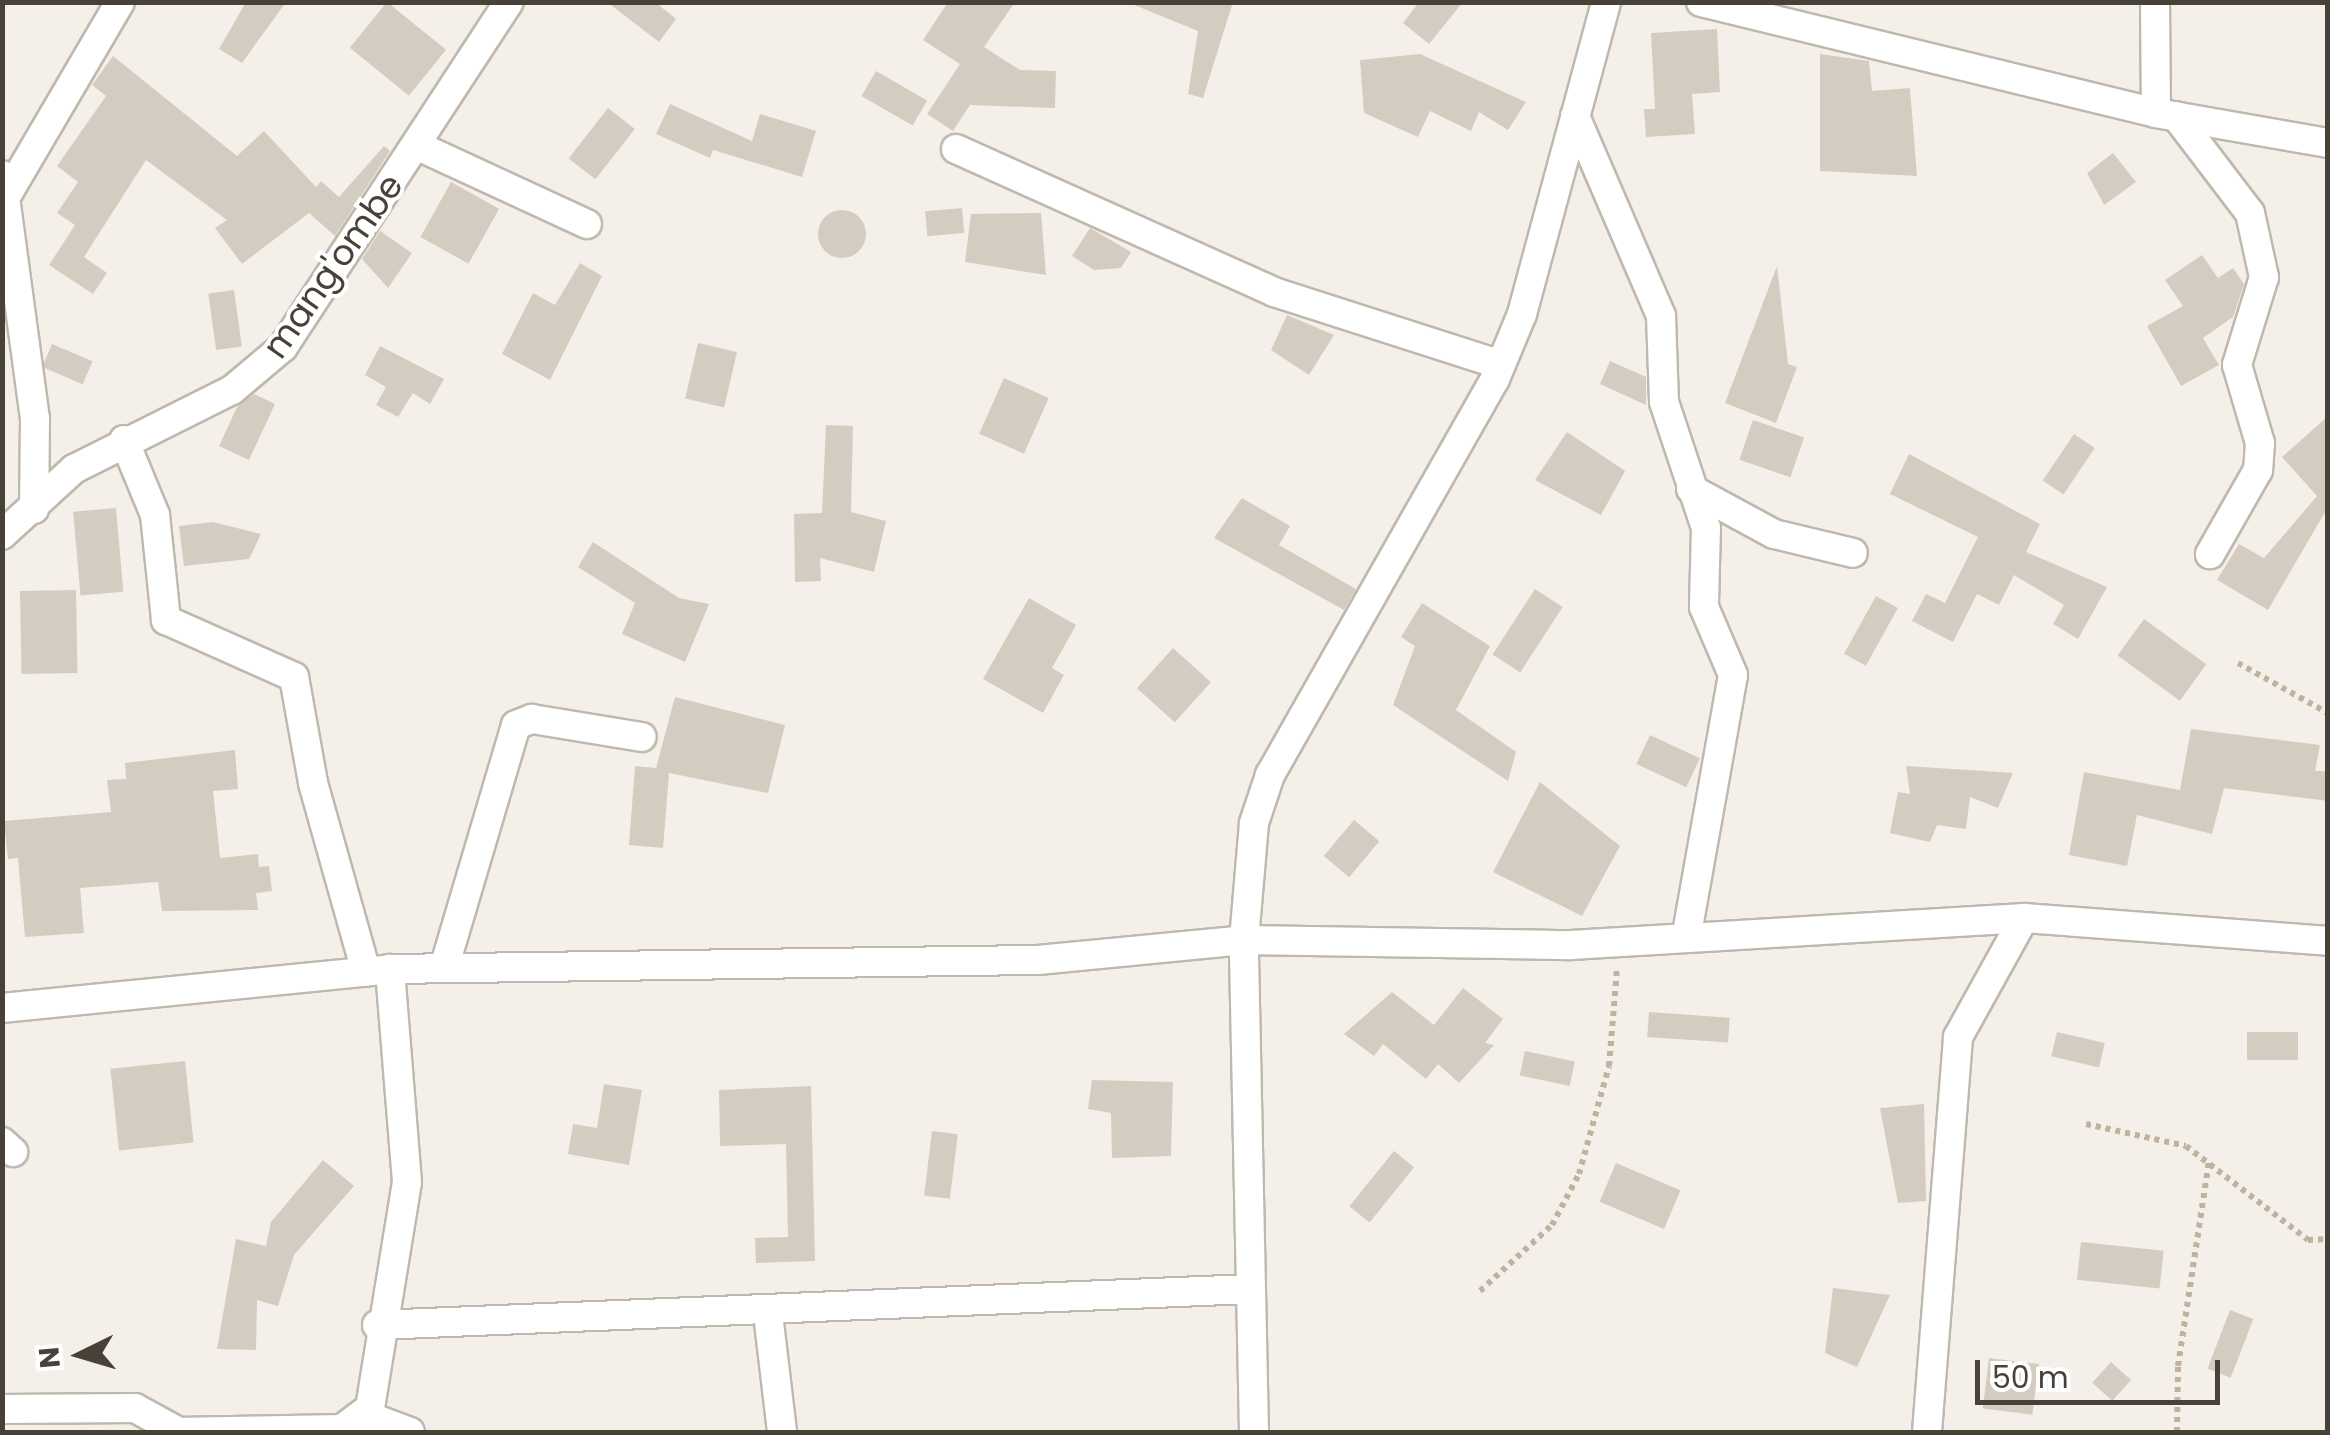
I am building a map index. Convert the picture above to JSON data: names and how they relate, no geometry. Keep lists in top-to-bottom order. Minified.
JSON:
{"streets":{"street":["mang'ombe"]},"scale_bar":"50 m","north":"left"}
